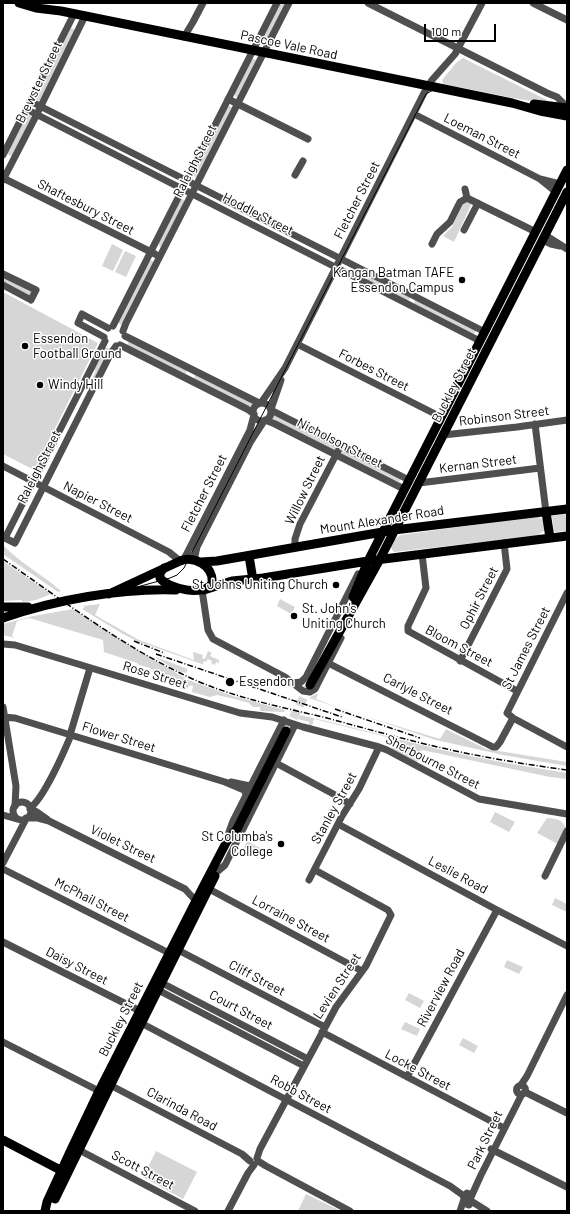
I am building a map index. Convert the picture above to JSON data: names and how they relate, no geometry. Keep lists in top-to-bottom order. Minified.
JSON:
{"streets":{"main road":["Pascoe Vale Road","Buckley Street","Mount Alexander Road"],"street":["Brewster Street","Loeman Street","Raleigh Street","Fletcher Street","Shaftesbury Street","Hoddle Street","Forbes Street","Robinson Street","Nicholson Street","Kernan Street","Willow Street","Napier Street","Ophir Street","Bloom Street","St James Street","Rose Street","Carlyle Street","Flower Street","Sherbourne Street","Stanley Street","Violet Street","Leslie Road","McPhail Street","Lorraine Street","Daisy Street","Cliff Street","Levien Street","Riverview Road","Court Street","Locke Street","Robb Street","Clarinda Road","Park Street","Scott Street"]},"crossings":[["Pascoe Vale Road","Brewster Street"],["Pascoe Vale Road","Raleigh Street"],["Pascoe Vale Road","Fletcher Street"],["Brewster Street","Shaftesbury Street"],["Brewster Street","Hoddle Street"],["Loeman Street","Fletcher Street"],["Loeman Street","Buckley Street"],["Raleigh Street","Shaftesbury Street"],["Raleigh Street","Hoddle Street"],["Raleigh Street","Napier Street"],["Fletcher Street","Hoddle Street"],["Fletcher Street","Forbes Street"],["Fletcher Street","Nicholson Street"],["Fletcher Street","Napier Street"],["Fletcher Street","Mount Alexander Road"],["Hoddle Street","Buckley Street"],["Forbes Street","Buckley Street"],["Buckley Street","Robinson Street"],["Buckley Street","Nicholson Street"],["Buckley Street","Kernan Street"],["Buckley Street","Mount Alexander Road"],["Buckley Street","Rose Street"],["Buckley Street","Carlyle Street"],["Buckley Street","Flower Street"],["Buckley Street","Sherbourne Street"],["Buckley Street","Violet Street"],["Buckley Street","McPhail Street"],["Buckley Street","Lorraine Street"],["Buckley Street","Daisy Street"],["Buckley Street","Cliff Street"],["Buckley Street","Court Street"],["Buckley Street","Robb Street"],["Buckley Street","Clarinda Road"],["Buckley Street","Scott Street"],["Nicholson Street","Willow Street"],["Willow Street","Mount Alexander Road"],["Napier Street","Mount Alexander Road"],["Ophir Street","Bloom Street"],["Bloom Street","St James Street"],["St James Street","Carlyle Street"],["Rose Street","Sherbourne Street"],["Sherbourne Street","Stanley Street"],["Stanley Street","Leslie Road"],["Stanley Street","Levien Street"],["Violet Street","Lorraine Street"],["Leslie Road","Riverview Road"],["McPhail Street","Cliff Street"],["Lorraine Street","Levien Street"],["Cliff Street","Levien Street"],["Cliff Street","Locke Street"],["Levien Street","Court Street"],["Levien Street","Locke Street"],["Levien Street","Robb Street"],["Levien Street","Clarinda Road"],["Riverview Road","Locke Street"],["Locke Street","Park Street"],["Robb Street","Park Street"]],"places":["Kangan Batman TAFE Essendon Campus","Essendon Football Ground","Windy Hill","St Johns Uniting Church","St. John's Uniting Church","Essendon","St Columba's College"],"scale_bar":"100 m"}
